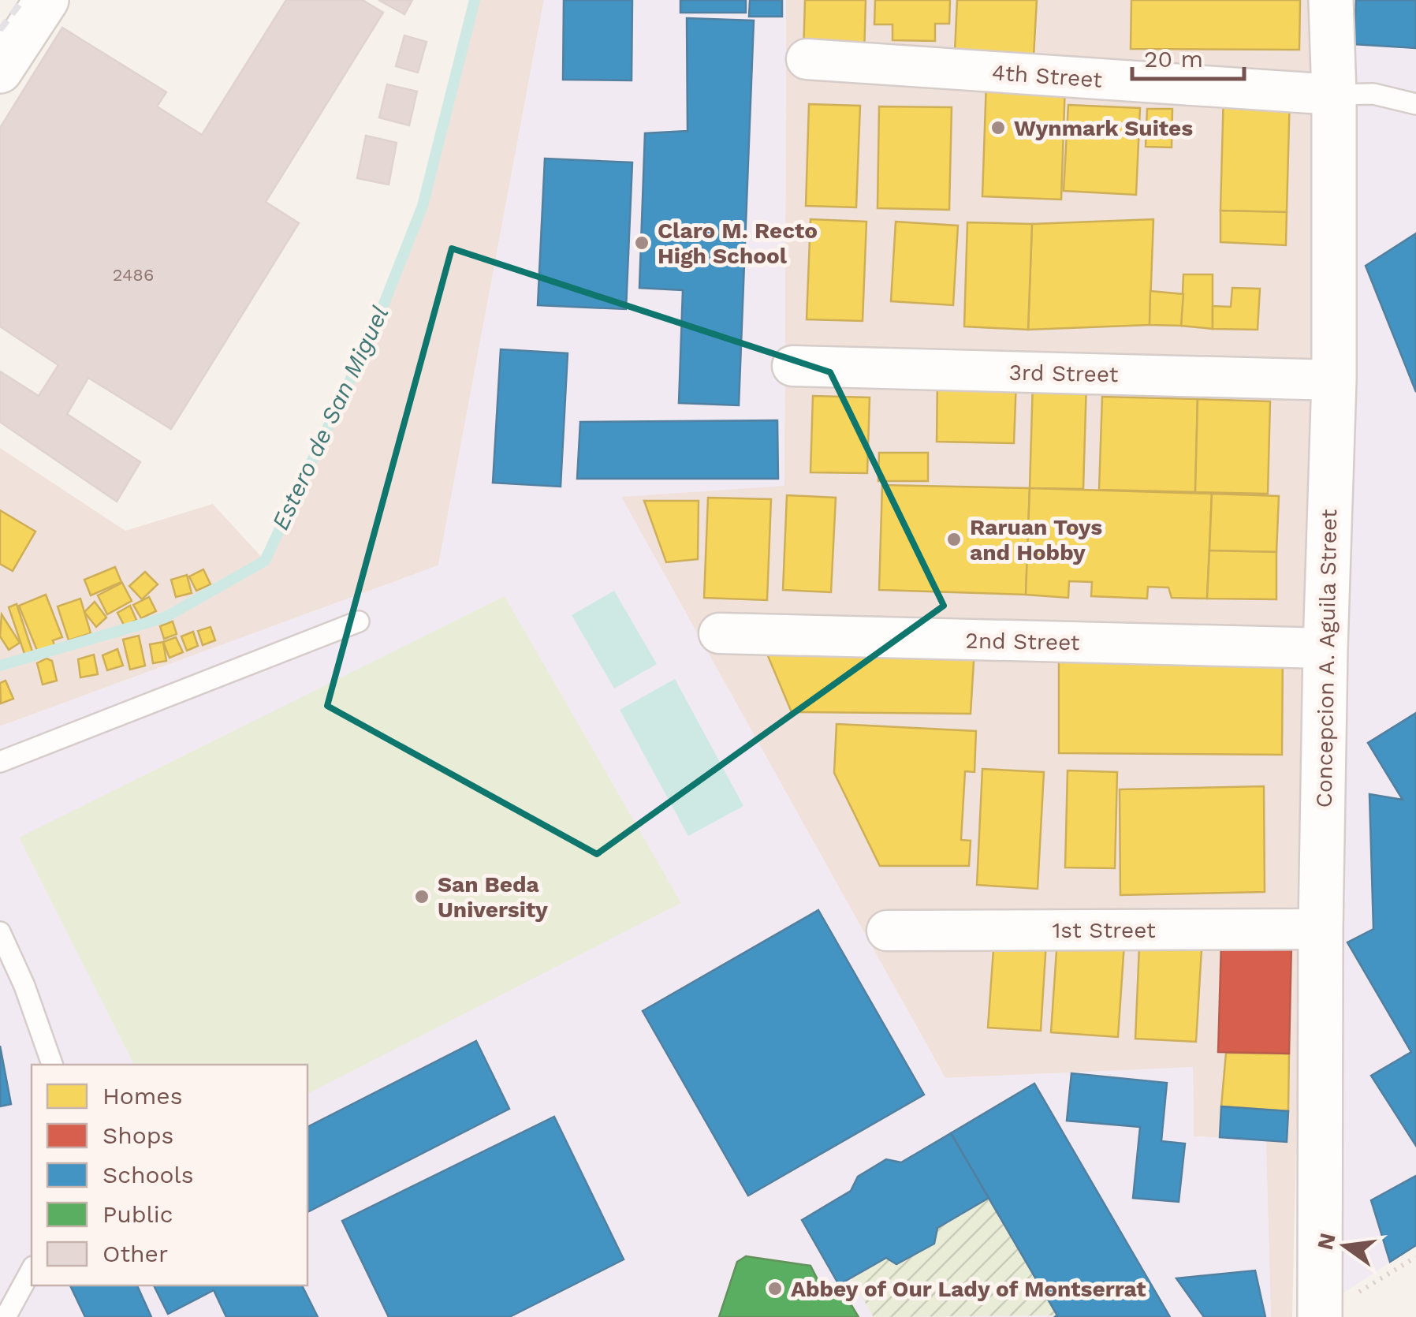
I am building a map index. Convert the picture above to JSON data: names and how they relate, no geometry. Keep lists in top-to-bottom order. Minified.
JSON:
{"streets":{"street":["4th Street","3rd Street","2nd Street","Concepcion A. Aguila Street","1st Street"]},"crossings":[["4th Street","Concepcion A. Aguila Street"],["3rd Street","Concepcion A. Aguila Street"],["2nd Street","Concepcion A. Aguila Street"],["Concepcion A. Aguila Street","1st Street"]],"water":["Estero de San Miguel"],"places":["Wynmark Suites","Claro M. Recto High School","Raruan Toys and Hobby","San Beda University","Abbey of Our Lady of Montserrat"],"house_numbers":["2486"],"legend":["Homes","Shops","Schools","Public","Other"],"scale_bar":"20 m","north":"left"}
